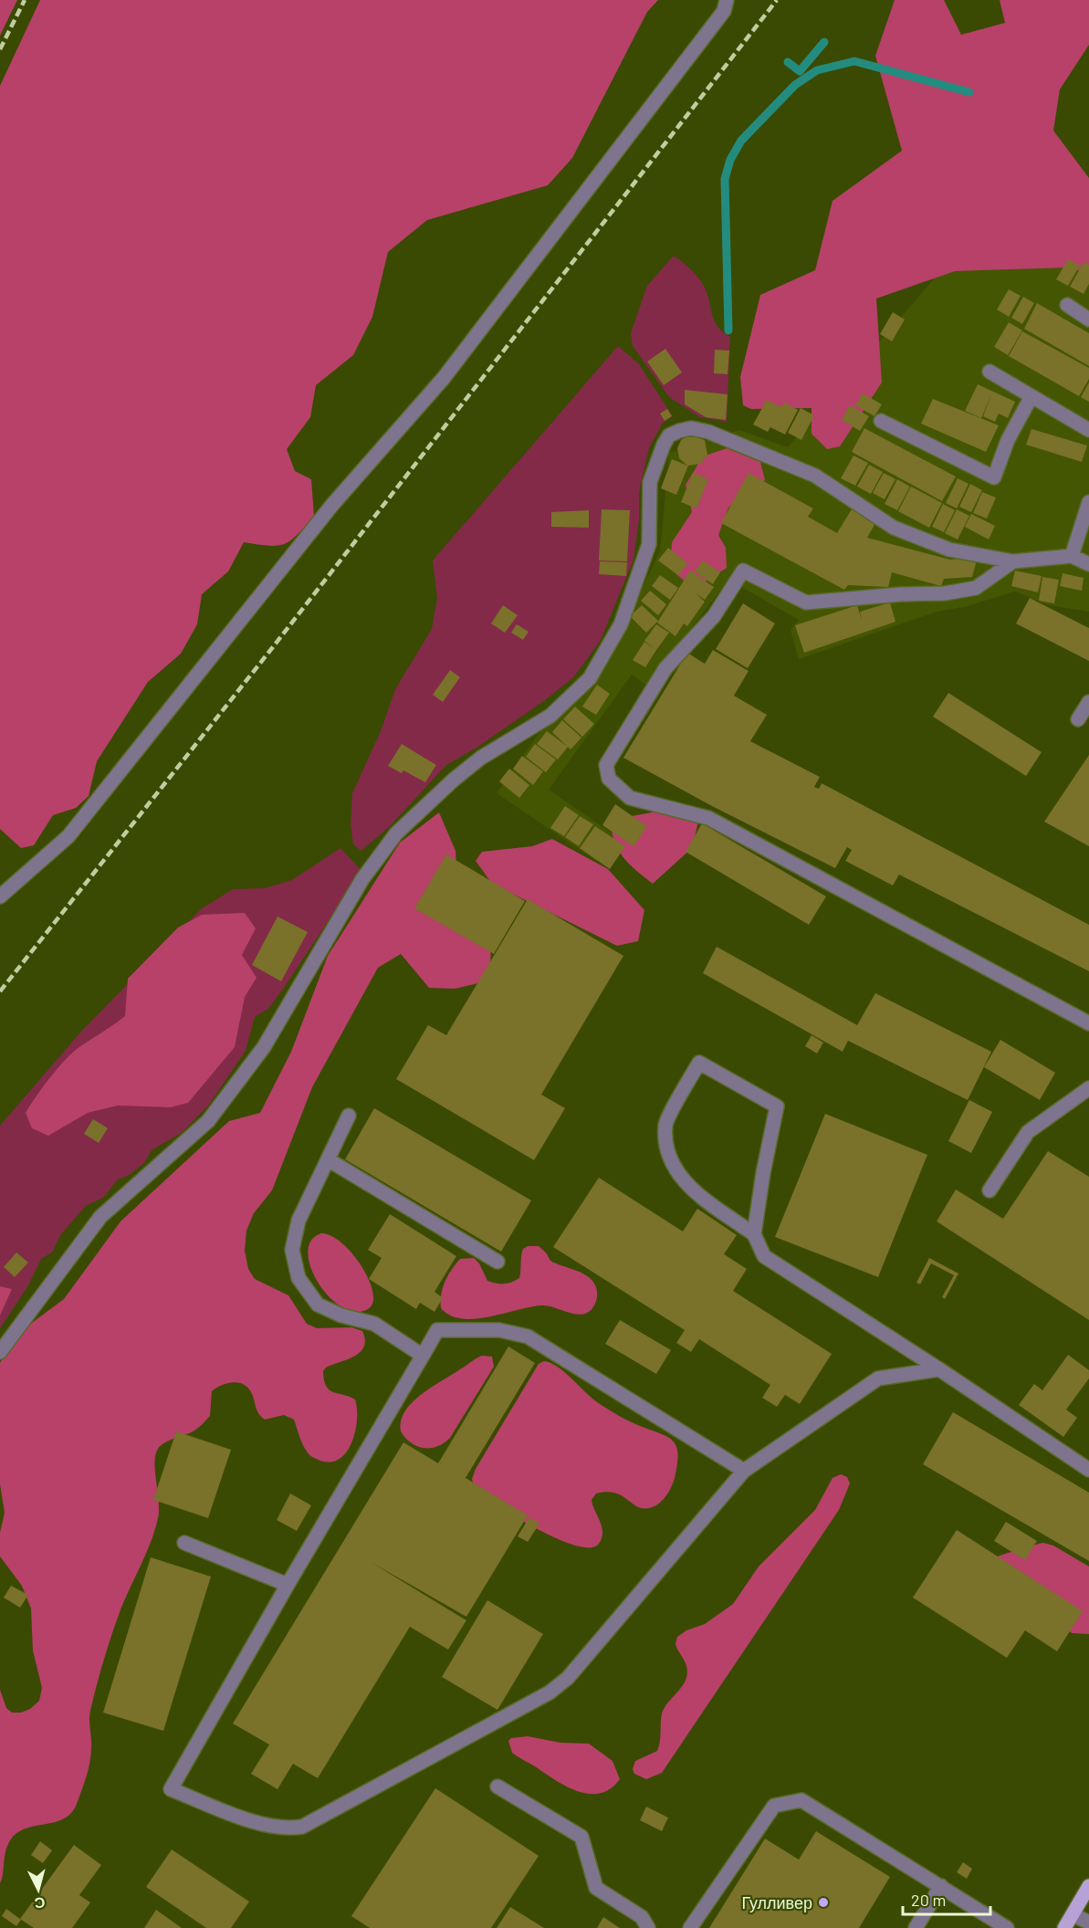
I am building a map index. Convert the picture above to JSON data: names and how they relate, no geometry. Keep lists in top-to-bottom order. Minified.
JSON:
{"places":["Гулливер"],"scale_bar":"20 m","north":"bottom"}
